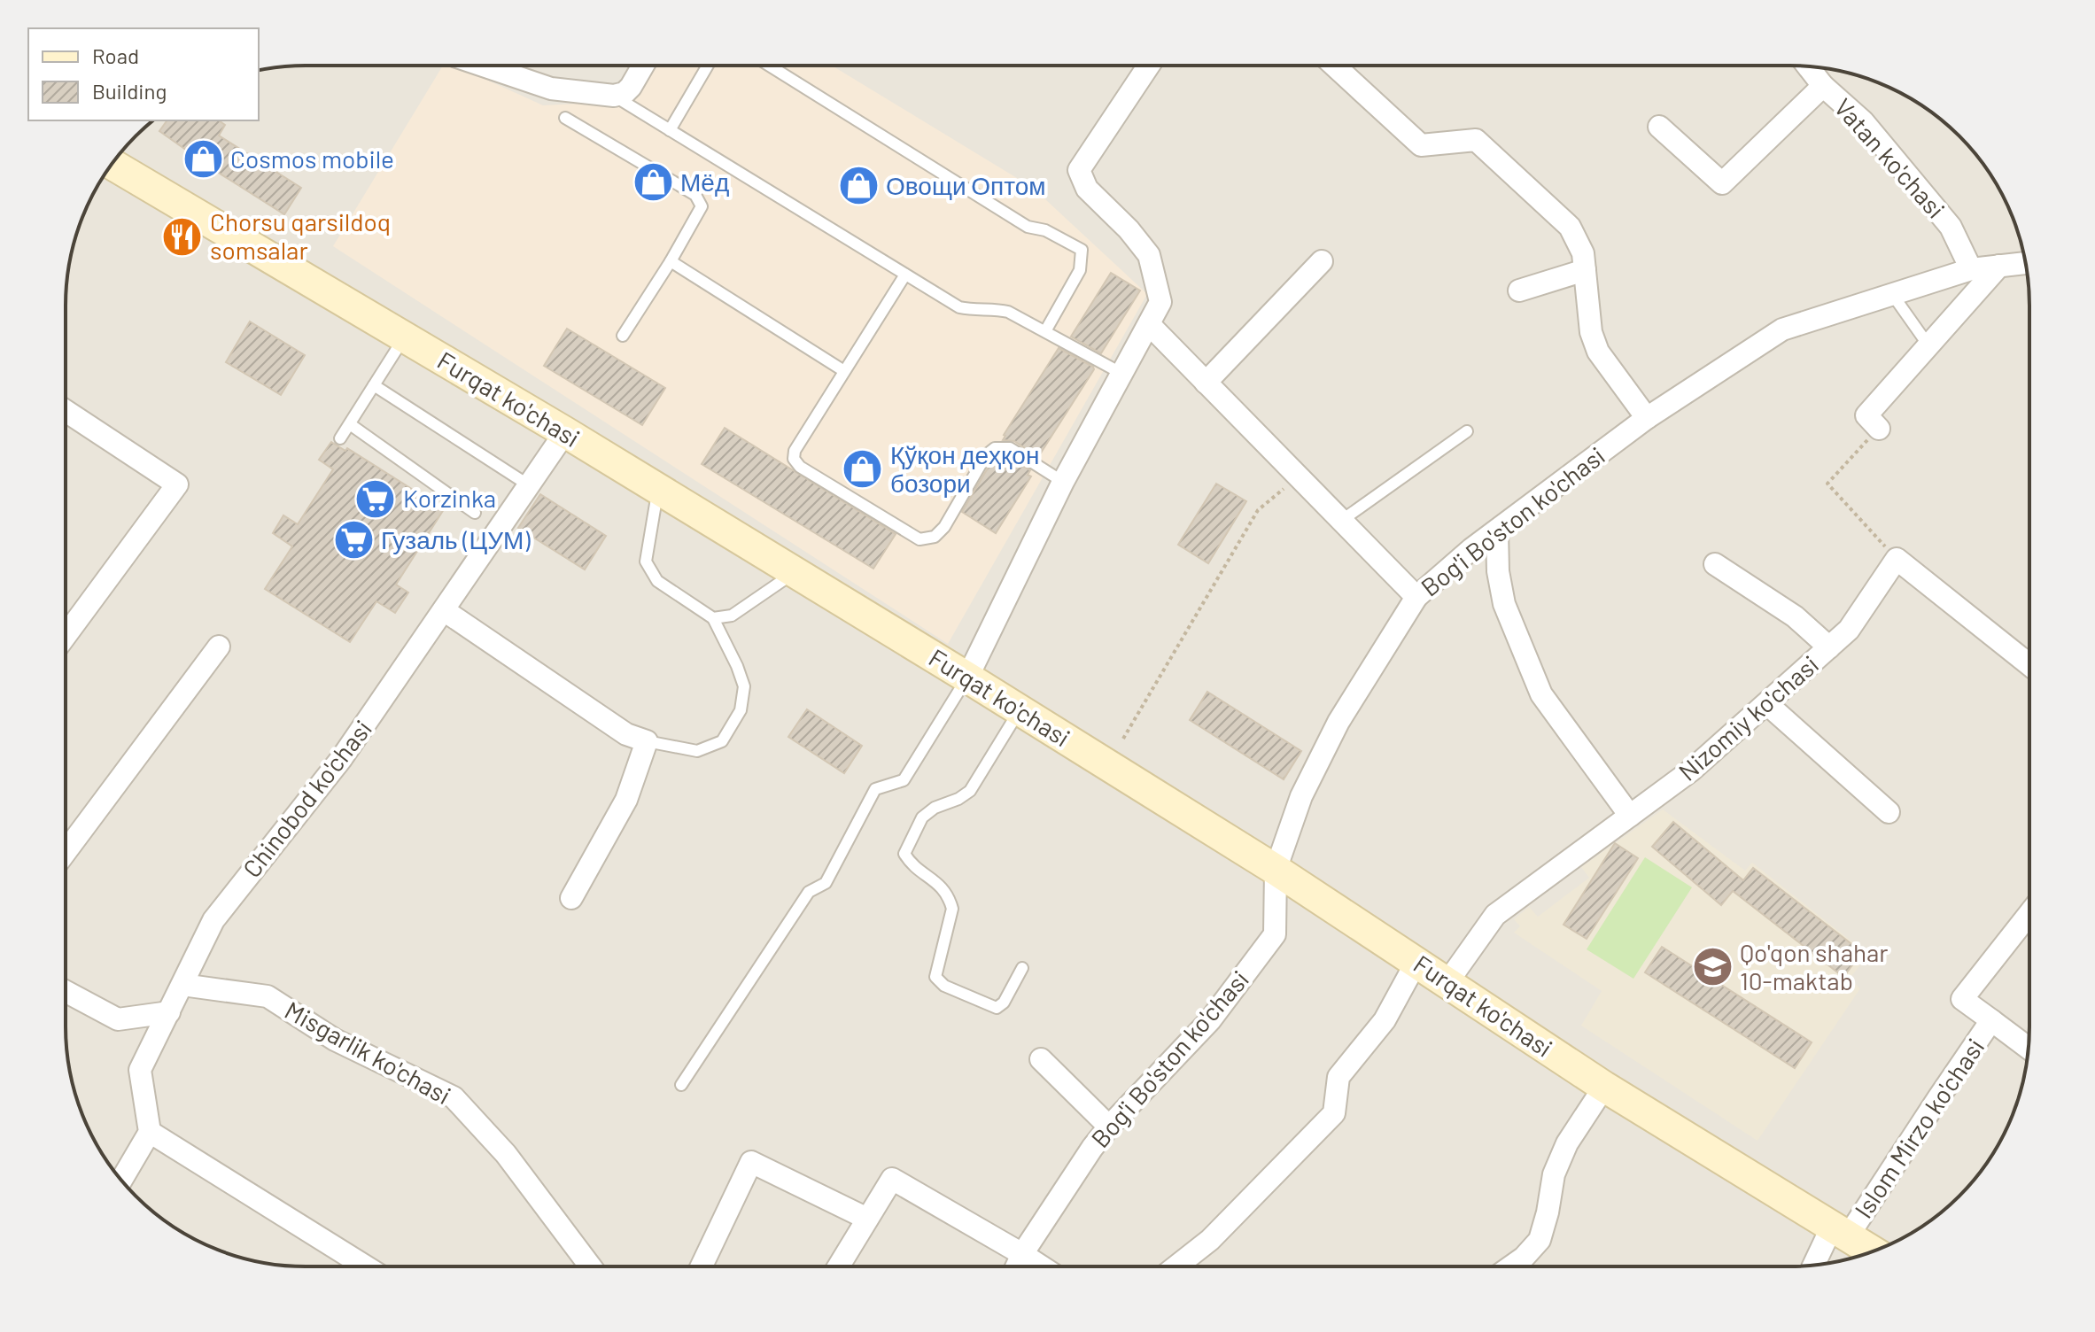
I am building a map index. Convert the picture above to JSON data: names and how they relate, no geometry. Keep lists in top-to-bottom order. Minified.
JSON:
{"streets":{"main road":["Furqat ko'chasi"],"street":["Vatan ko'chasi","Bog'i Bo'ston ko'chasi","Nizomiy ko'chasi","Chinobod ko'chasi","Misgarlik ko'chasi","Islom Mirzo ko'chasi"]},"crossings":[["Vatan ko'chasi","Bog'i Bo'ston ko'chasi"],["Furqat ko'chasi","Bog'i Bo'ston ko'chasi"],["Furqat ko'chasi","Nizomiy ko'chasi"],["Furqat ko'chasi","Chinobod ko'chasi"],["Furqat ko'chasi","Islom Mirzo ko'chasi"],["Chinobod ko'chasi","Misgarlik ko'chasi"]],"places":{"shop":["Cosmos mobile","Мёд","Овощи Оптом","Қўқон деҳқон бозори"],"restaurant":["Chorsu qarsildoq somsalar"],"supermarket":["Korzinka","Гузаль (ЦУМ)"],"school or university":["Qo'qon shahar 10-maktab"]},"legend":["Road","Building"]}
